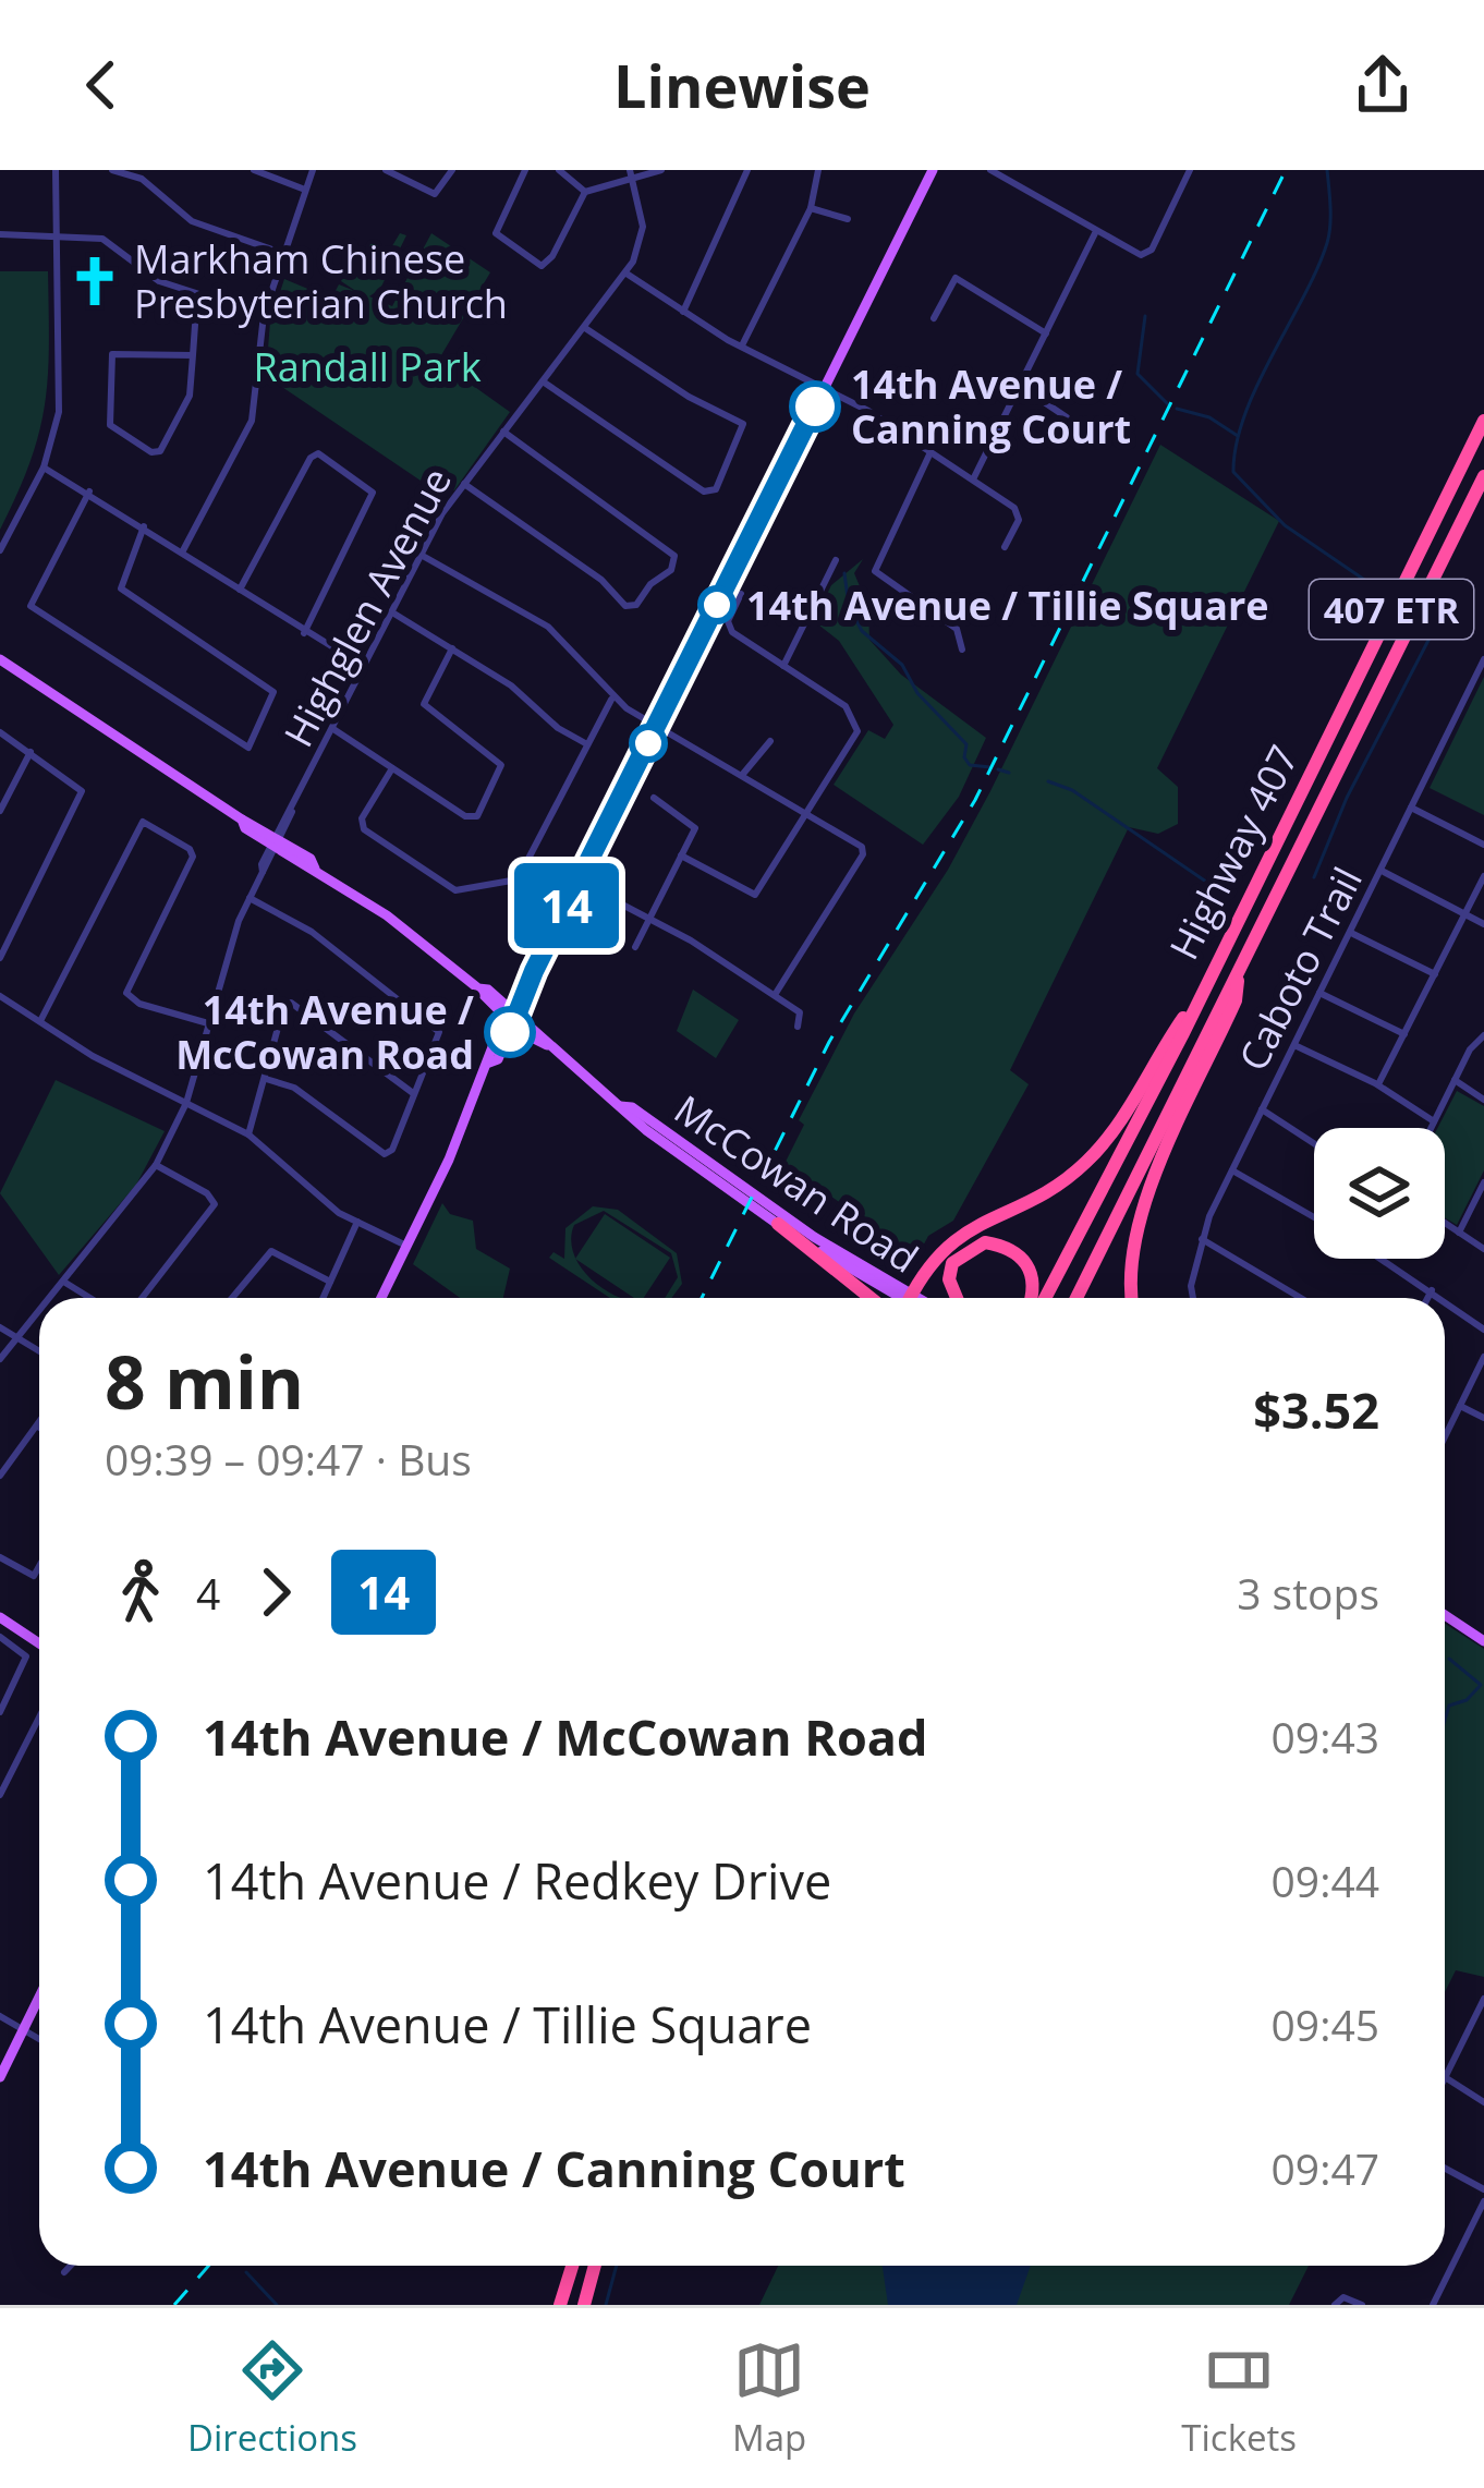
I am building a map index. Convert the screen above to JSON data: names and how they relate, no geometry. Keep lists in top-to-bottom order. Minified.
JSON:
{"streets":{"highway":["407 ETR","Highway 407"],"main road":["McCowan Road"],"street":["Highglen Avenue","Caboto Trail"]},"crossings":[["Highglen Avenue","McCowan Road"]],"parks":["Randall Park"],"places":{"church":["Markham Chinese Presbyterian Church"],"other":["14th Avenue / Canning Court","14th Avenue / Tillie Square","14th Avenue / McCowan Road"]},"lines":["bus line 14"],"page":{"header":"Linewise","on_map":"14","heading":["8 min","09:39 – 09:47 · Bus","$3.52"],"legs":["4","14","3 stops"],"list":[{"name":"14th Avenue / McCowan Road","value":"09:43"},{"name":"14th Avenue / Redkey Drive","value":"09:44"},{"name":"14th Avenue / Tillie Square","value":"09:45"},{"name":"14th Avenue / Canning Court","value":"09:47"}],"tabs":["Directions","Map","Tickets"]}}
